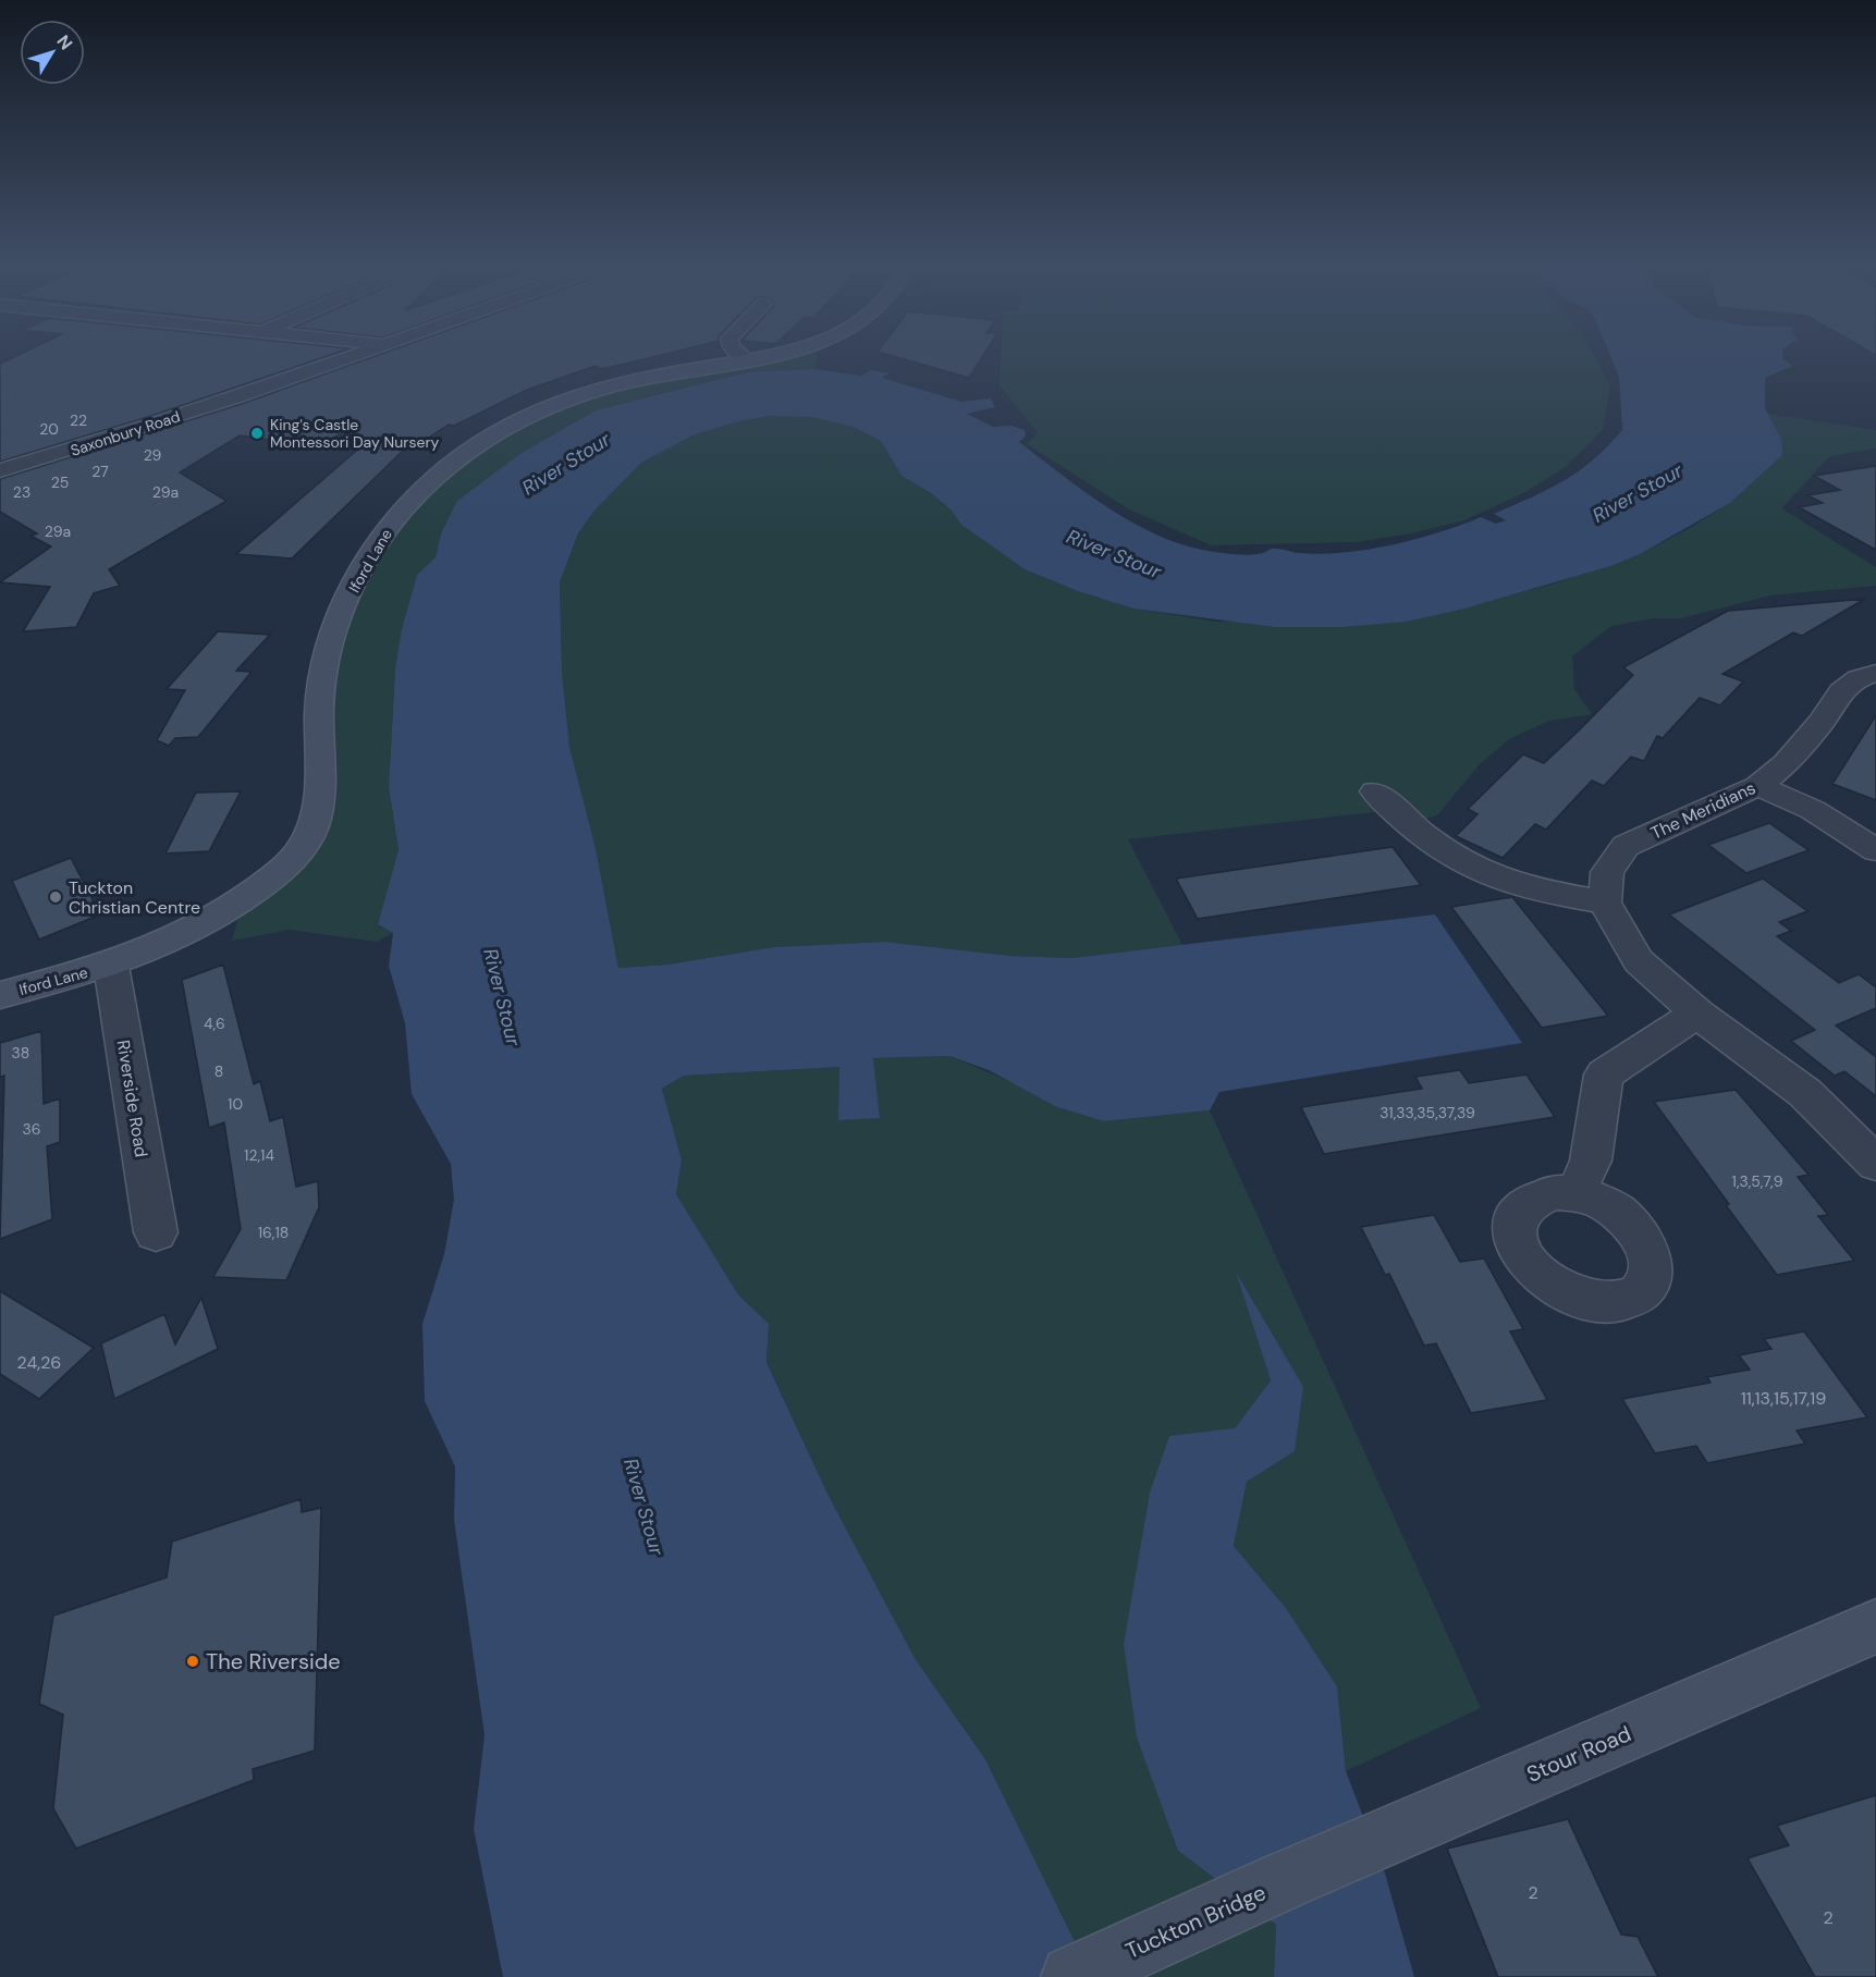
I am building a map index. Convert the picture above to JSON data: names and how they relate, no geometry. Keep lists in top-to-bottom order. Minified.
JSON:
{"streets":{"street":["Saxonbury Road","Iford Lane","The Meridians","Riverside Road","Stour Road","Tuckton Bridge"]},"crossings":[["Iford Lane","Riverside Road"],["Stour Road","Tuckton Bridge"]],"water":["River Stour"],"places":["King's Castle Montessori Day Nursery","Tuckton Christian Centre","The Riverside"],"house_numbers":["22","20","29","27","25","23","29a","29a","4,6","38","8","10","31,33,35,37,39","36","12,14","1,3,5,7,9","16,18","24,26","11,13,15,17,19","2","2"],"north":"top right"}
